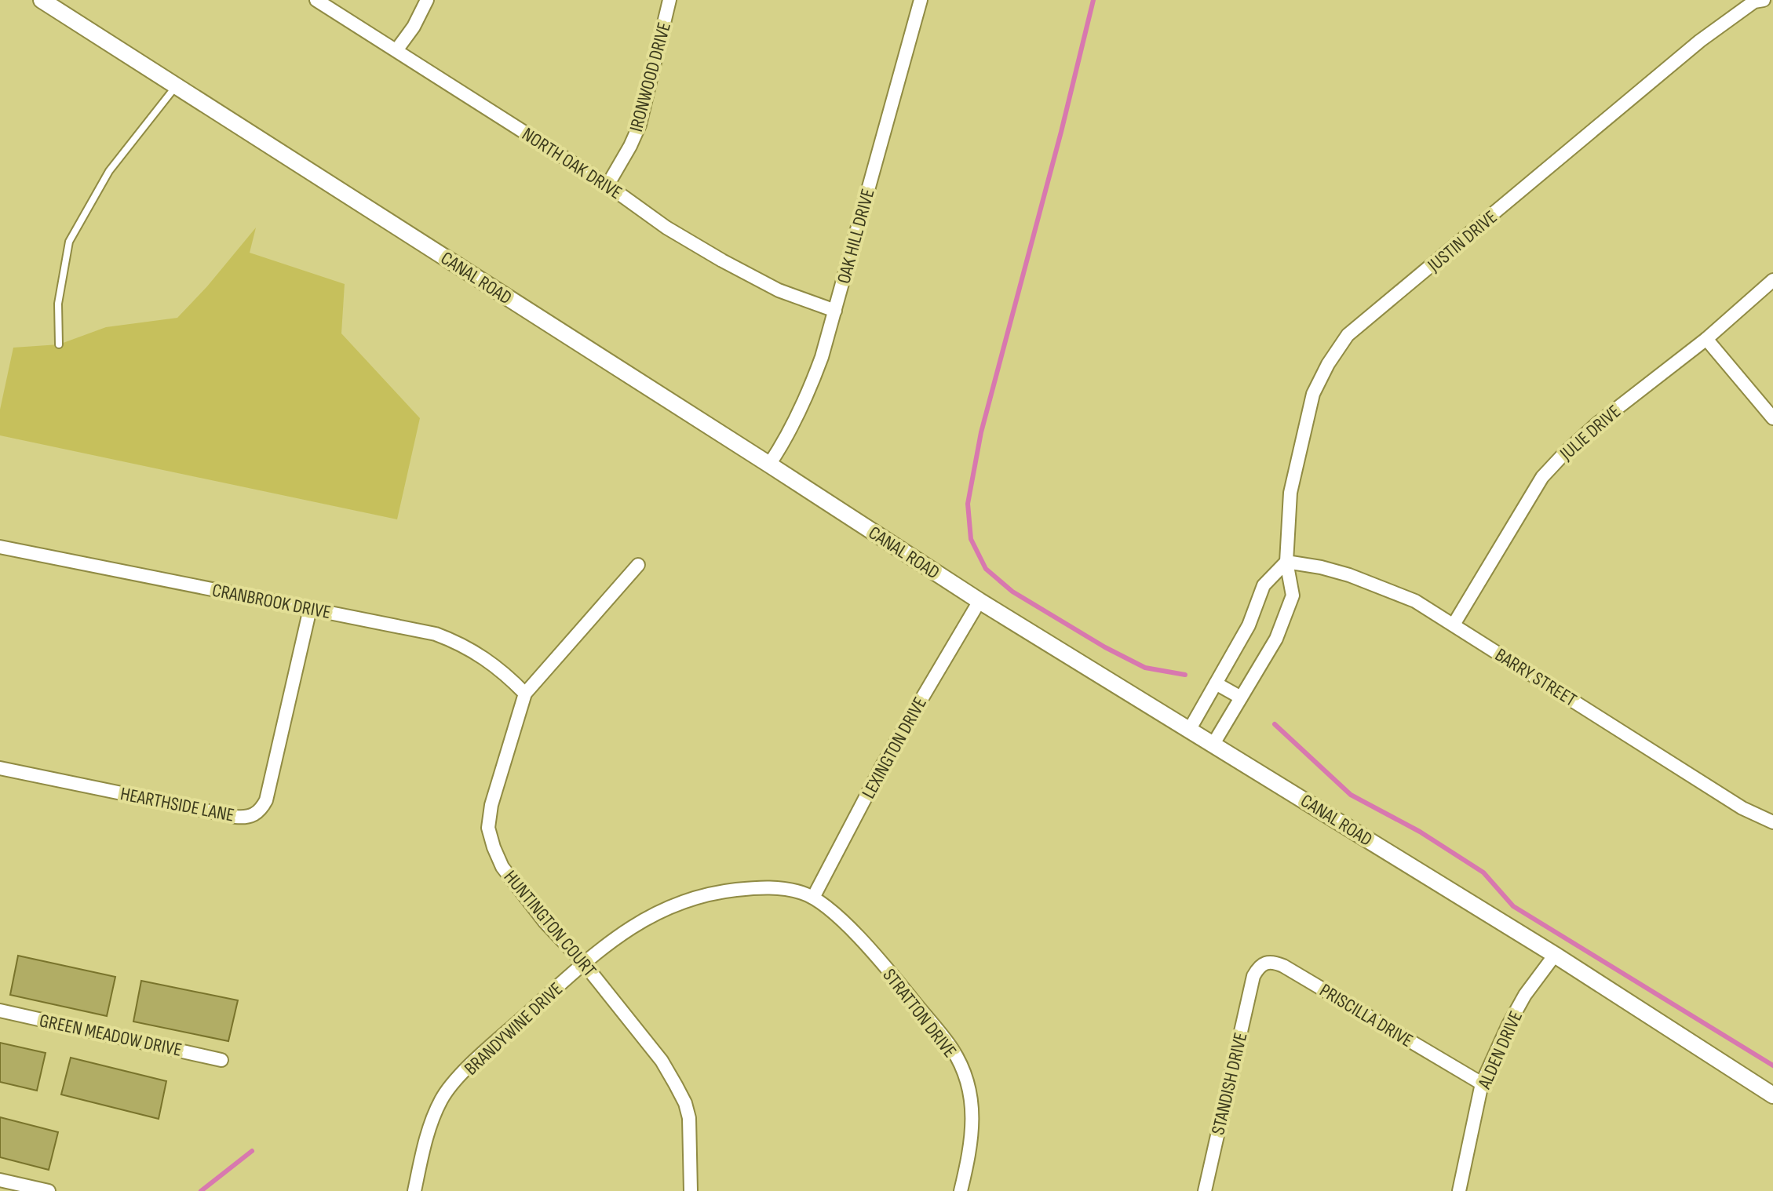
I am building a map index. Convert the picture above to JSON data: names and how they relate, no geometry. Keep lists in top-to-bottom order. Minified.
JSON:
{"streets":{"street":["IRONWOOD DRIVE","NORTH OAK DRIVE","OAK HILL DRIVE","JUSTIN DRIVE","CANAL ROAD","JULIE DRIVE","CRANBROOK DRIVE","BARRY STREET","LEXINGTON DRIVE","HEARTHSIDE LANE","HUNTINGTON COURT","STRATTON DRIVE","PRISCILLA DRIVE","BRANDYWINE DRIVE","GREEN MEADOW DRIVE","ALDEN DRIVE","STANDISH DRIVE"]},"crossings":[["IRONWOOD DRIVE","NORTH OAK DRIVE"],["NORTH OAK DRIVE","OAK HILL DRIVE"],["OAK HILL DRIVE","CANAL ROAD"],["JUSTIN DRIVE","CANAL ROAD"],["JUSTIN DRIVE","BARRY STREET"],["CANAL ROAD","LEXINGTON DRIVE"],["CANAL ROAD","ALDEN DRIVE"],["JULIE DRIVE","BARRY STREET"],["CRANBROOK DRIVE","HEARTHSIDE LANE"],["CRANBROOK DRIVE","HUNTINGTON COURT"],["LEXINGTON DRIVE","STRATTON DRIVE"],["LEXINGTON DRIVE","BRANDYWINE DRIVE"],["HUNTINGTON COURT","BRANDYWINE DRIVE"],["STRATTON DRIVE","BRANDYWINE DRIVE"],["PRISCILLA DRIVE","ALDEN DRIVE"],["PRISCILLA DRIVE","STANDISH DRIVE"]]}
